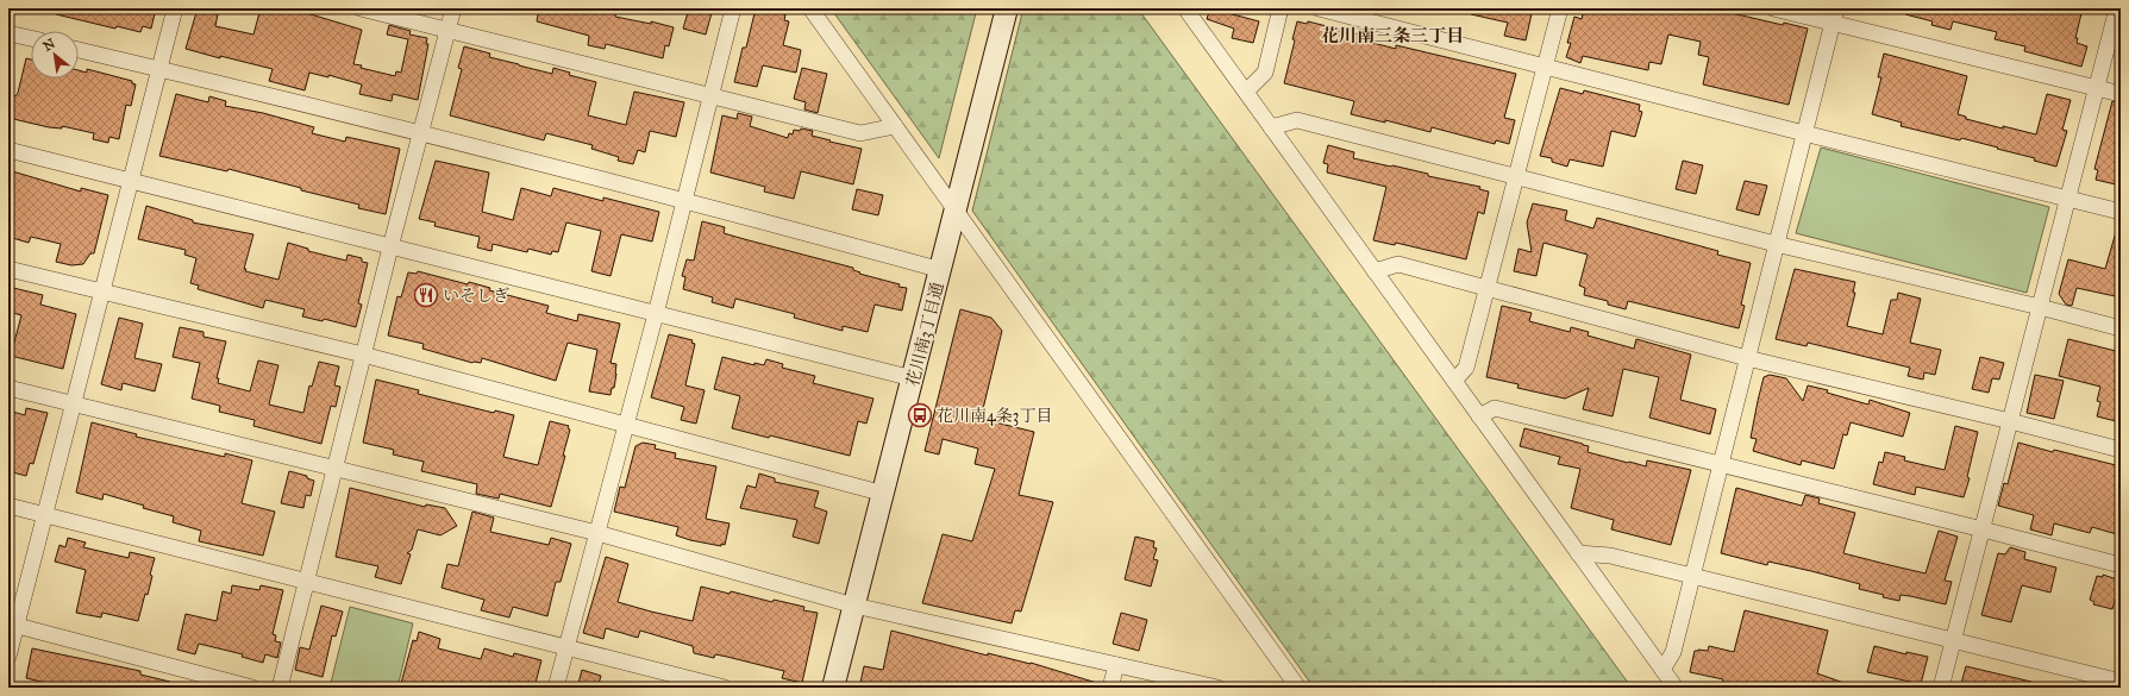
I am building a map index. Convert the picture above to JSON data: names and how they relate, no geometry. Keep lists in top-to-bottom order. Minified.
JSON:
{"streets":{"street":["花川南3丁目通"]},"districts":["花川南三条三丁目"],"places":{"restaurant":["いそしぎ"],"bus stop":["花川南4条3丁目"]},"north":"top left"}
